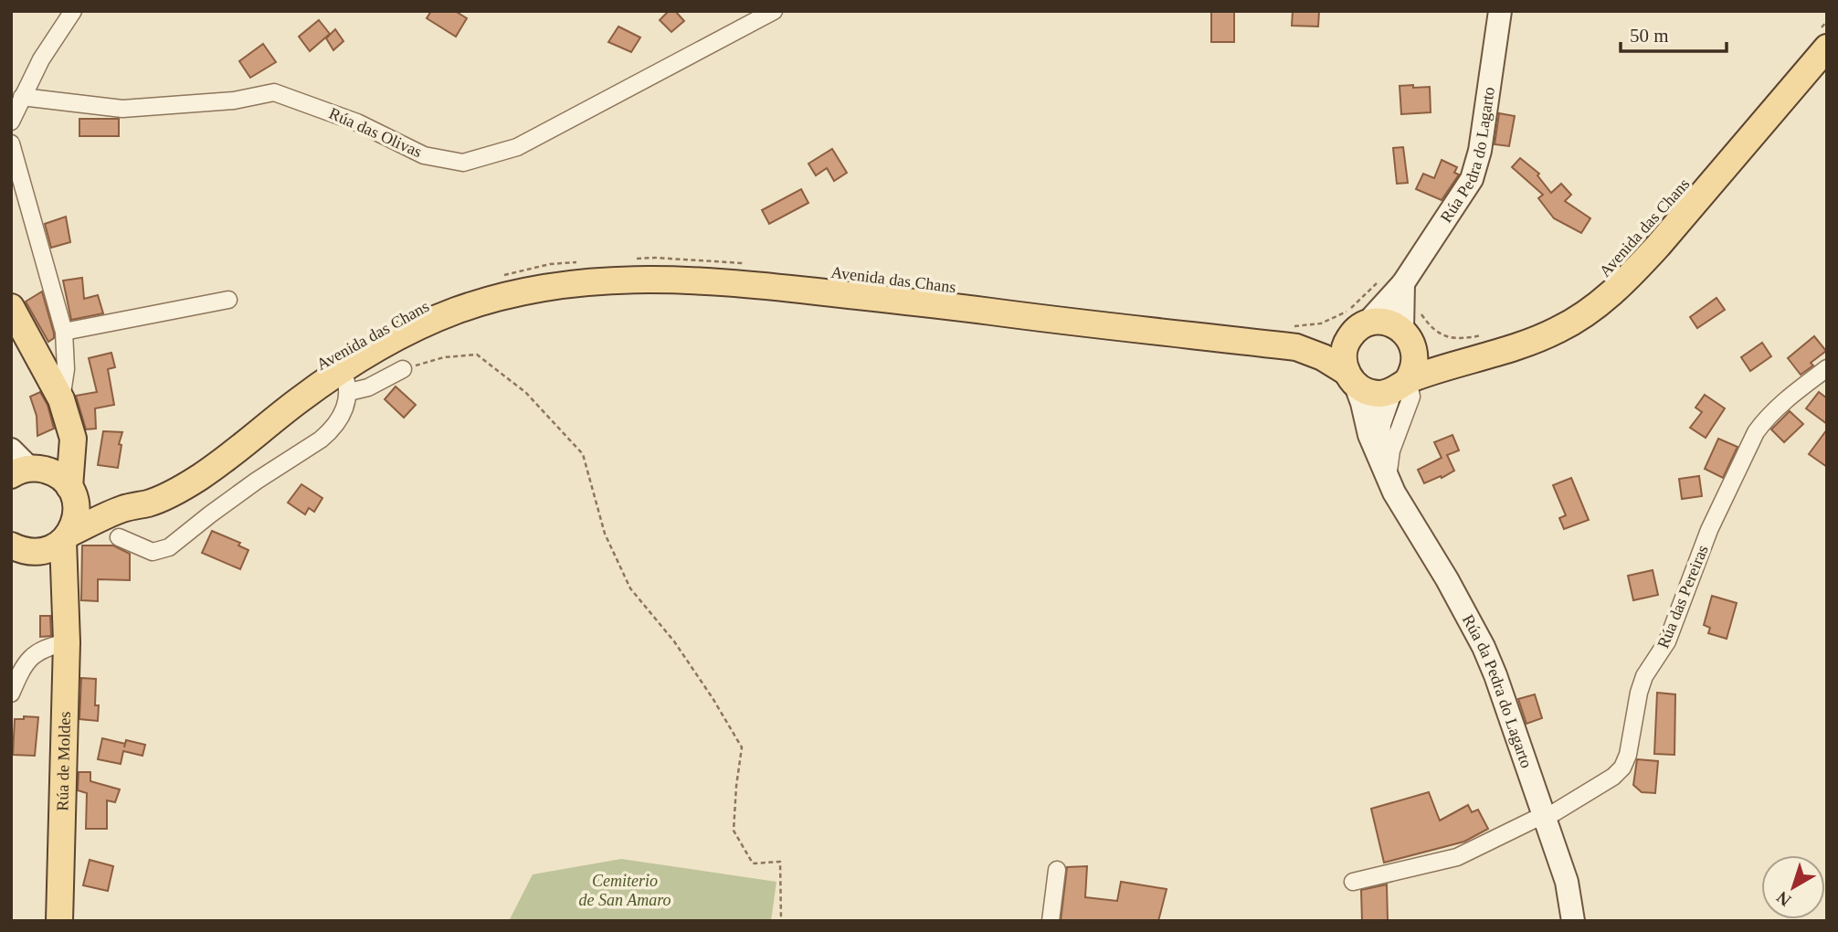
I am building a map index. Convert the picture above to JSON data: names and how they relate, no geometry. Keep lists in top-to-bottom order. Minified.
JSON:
{"streets":{"main road":["Avenida das Chans","Rúa de Moldes"],"street":["Rúa das Olivas","Rúa Pedra do Lagarto","Rúa das Pereiras","Rúa da Pedra do Lagarto"]},"crossings":[["Rúa Pedra do Lagarto","Avenida das Chans"],["Rúa Pedra do Lagarto","Rúa da Pedra do Lagarto"],["Avenida das Chans","Rúa da Pedra do Lagarto"],["Avenida das Chans","Rúa de Moldes"],["Rúa das Pereiras","Rúa da Pedra do Lagarto"]],"parks":["Cemiterio de San Amaro"],"scale_bar":"50 m","north":"bottom left"}
